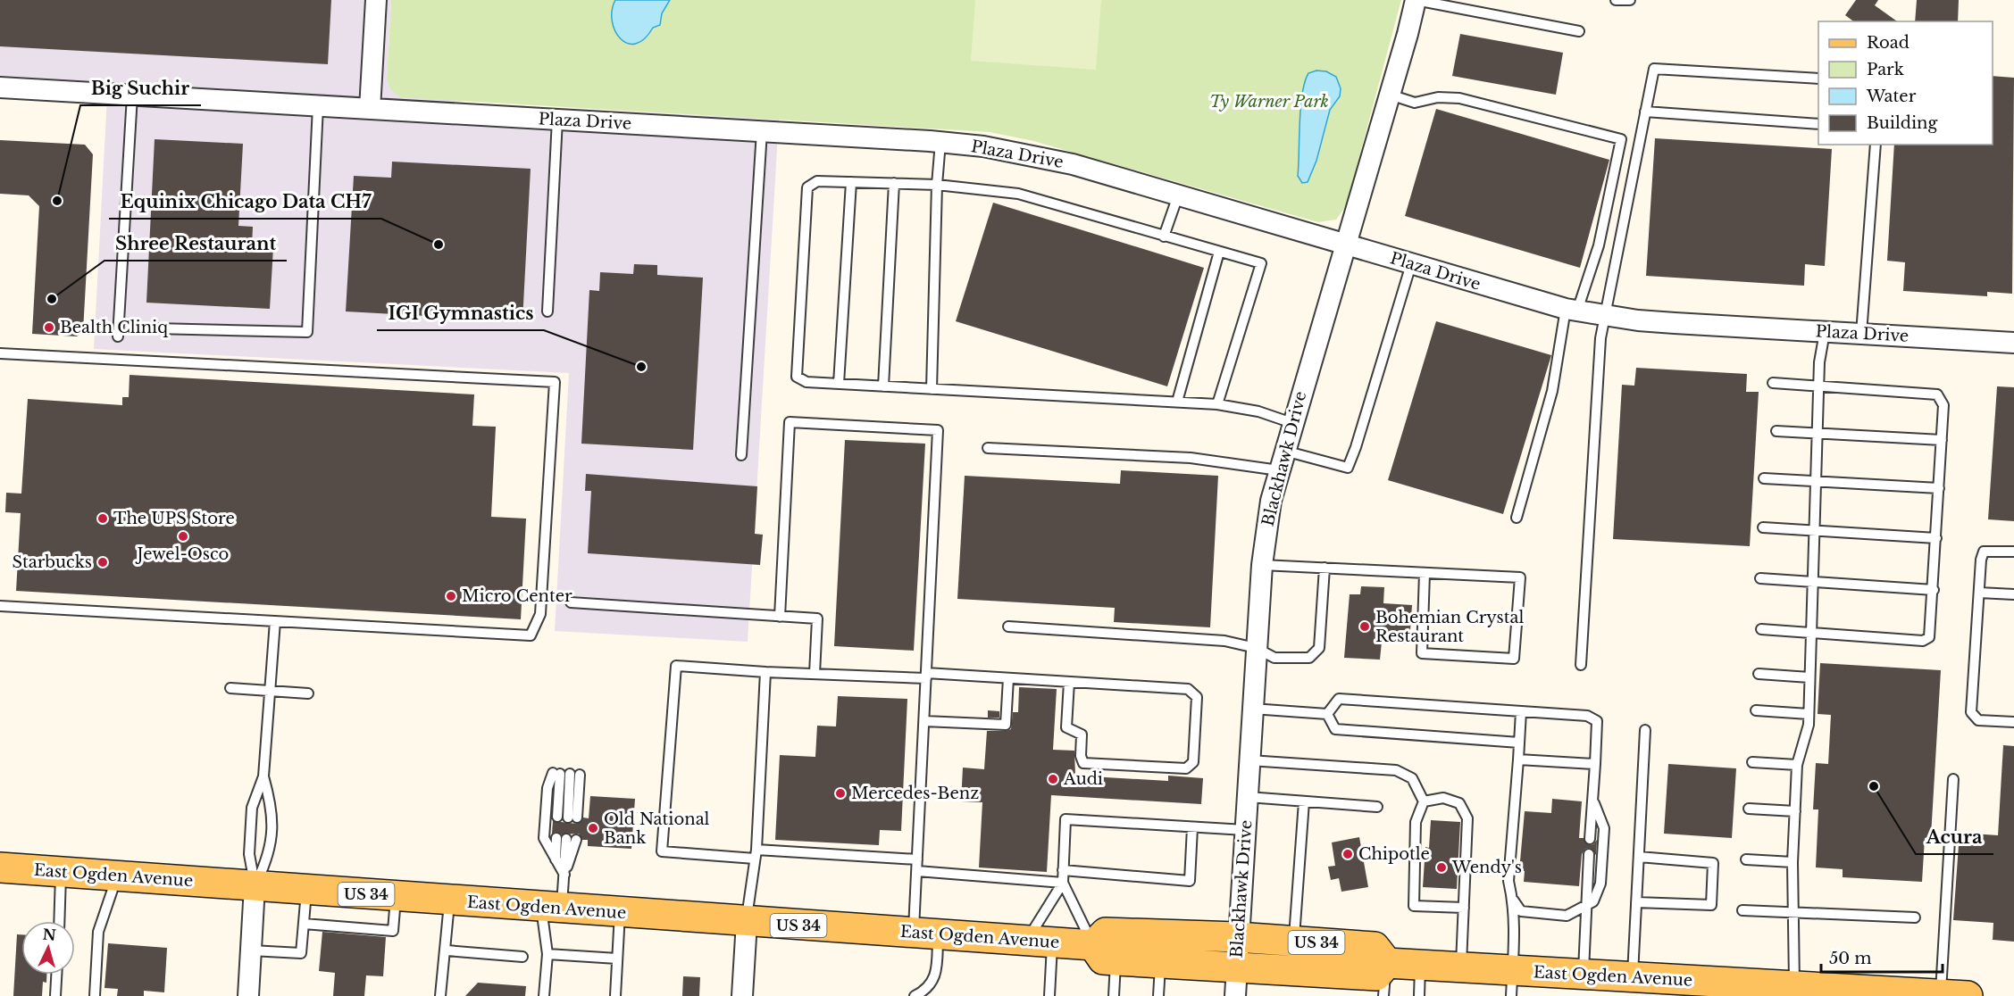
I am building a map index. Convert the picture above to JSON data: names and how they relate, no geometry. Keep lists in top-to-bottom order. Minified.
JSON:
{"streets":{"main road":["East Ogden Avenue","US 34"],"street":["Plaza Drive","Blackhawk Drive"]},"crossings":[["Plaza Drive","Blackhawk Drive"],["Blackhawk Drive","East Ogden Avenue"],["Blackhawk Drive","US 34"],["East Ogden Avenue","US 34"]],"parks":["Ty Warner Park"],"places":["Big Suchir","Equinix Chicago Data CH7","Shree Restaurant","Bealth Cliniq","IGI Gymnastics","The UPS Store","Jewel-Osco","Starbucks","Micro Center","Bohemian Crystal Restaurant","Audi","Acura","Mercedes-Benz","Old National Bank","Chipotle","Wendy's"],"legend":["Road","Park","Water","Building"],"scale_bar":"50 m","north":"top"}
